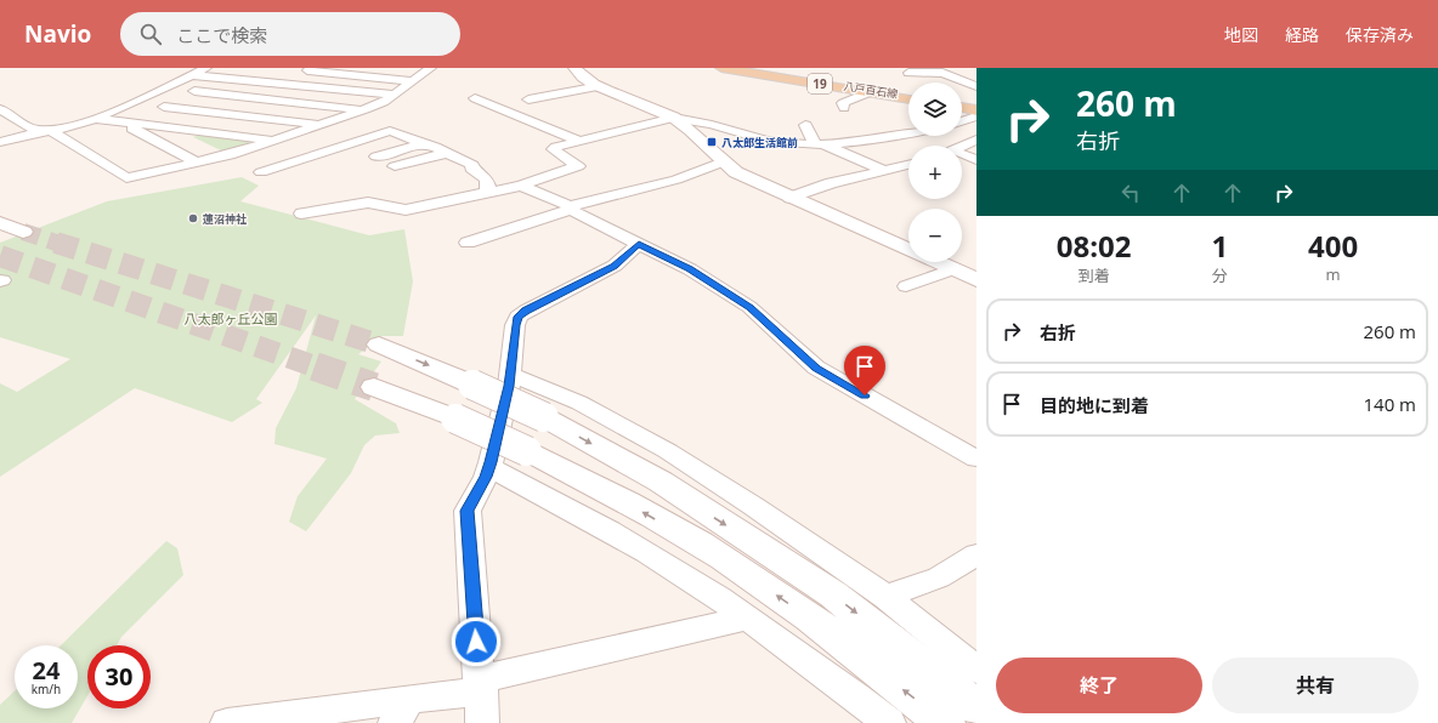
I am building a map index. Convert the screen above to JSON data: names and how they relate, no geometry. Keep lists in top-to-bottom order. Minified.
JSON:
{"streets":{"main road":["19","八戸百石線"]},"parks":["八太郎ヶ丘公園"],"places":{"transit":["八太郎生活館前"],"other":["蓮沼神社"]},"page":{"header":"Navio","search":"ここで検索","nav":["地図","経路","保存済み"],"turn":["260 m","右折"],"map_buttons":["+","−"],"eta":["08:02","到着","1","分","400","m"],"list":[{"name":"右折","value":"260 m"},{"name":"目的地に到着","value":"140 m"}],"speed":"24 km/h","limit":"30","buttons":["終了","共有"]}}
